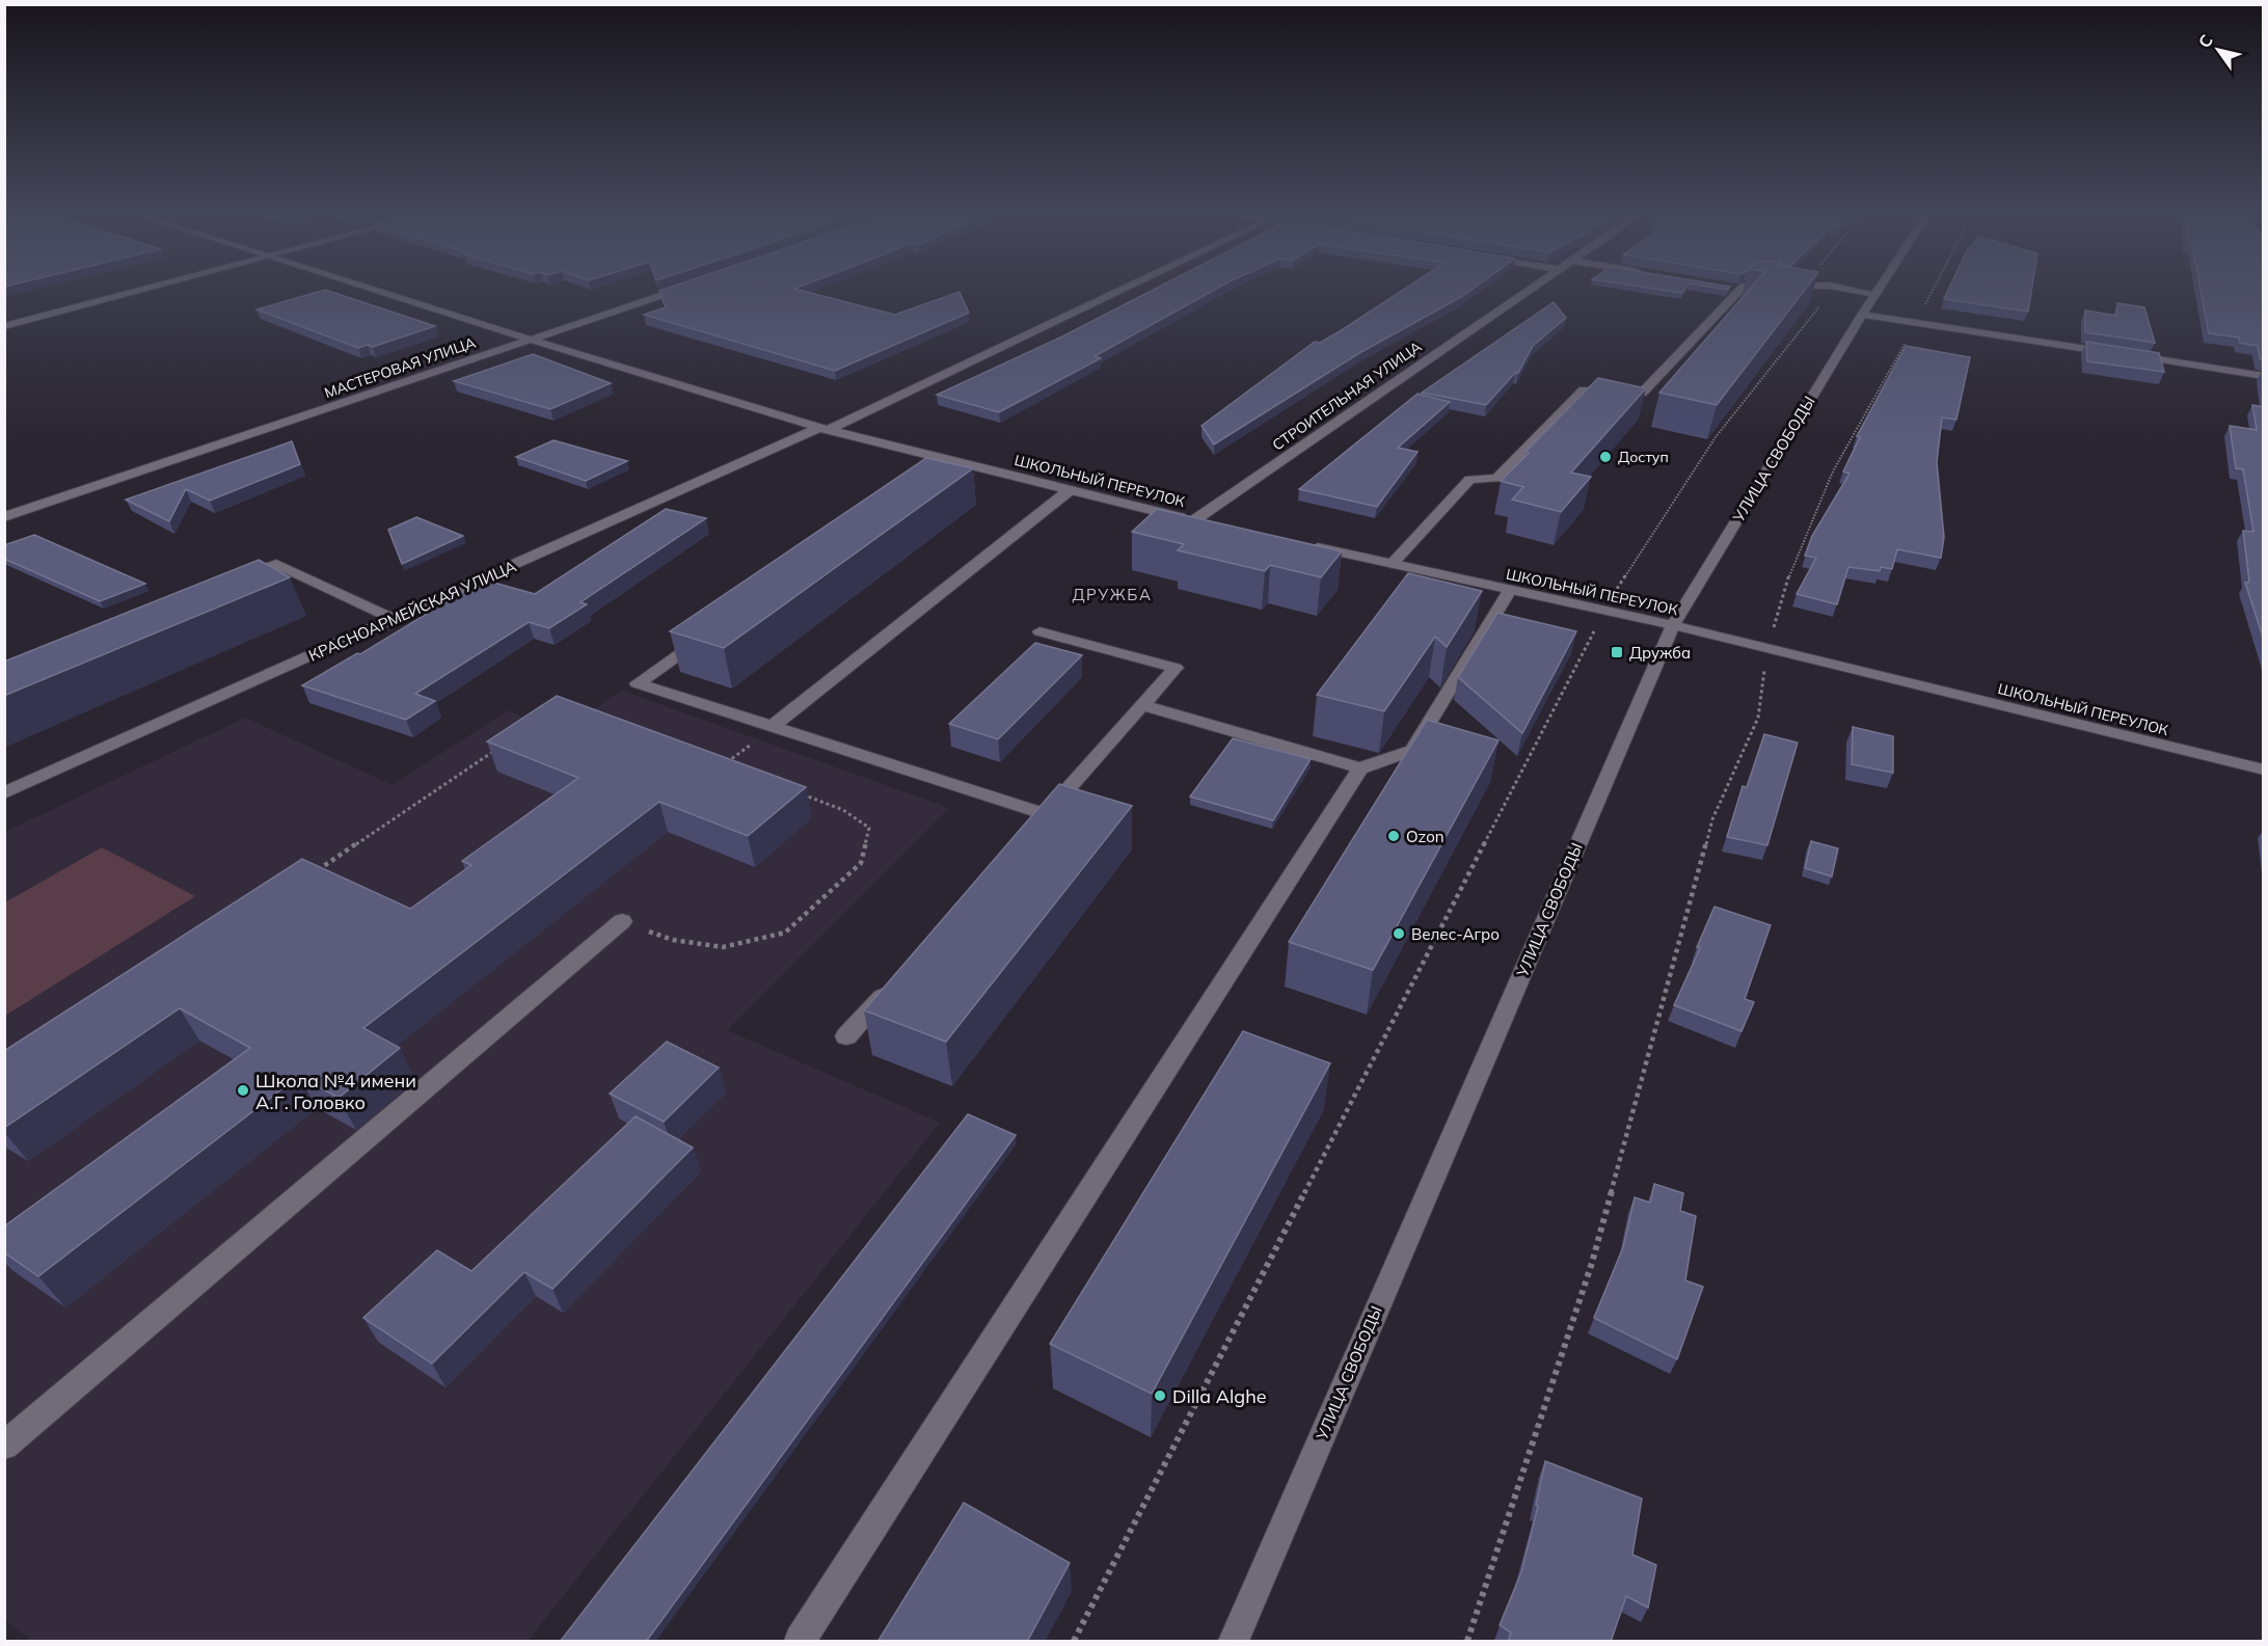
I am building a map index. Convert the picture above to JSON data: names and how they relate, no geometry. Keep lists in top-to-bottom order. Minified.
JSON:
{"streets":{"street":["МАСТЕРОВАЯ УЛИЦА","СТРОИТЕЛЬНАЯ УЛИЦА","УЛИЦА СВОБОДЫ","ШКОЛЬНЫЙ ПЕРЕУЛОК","КРАСНОАРМЕЙСКАЯ УЛИЦА"]},"crossings":[["МАСТЕРОВАЯ УЛИЦА","ШКОЛЬНЫЙ ПЕРЕУЛОК"],["СТРОИТЕЛЬНАЯ УЛИЦА","ШКОЛЬНЫЙ ПЕРЕУЛОК"],["УЛИЦА СВОБОДЫ","ШКОЛЬНЫЙ ПЕРЕУЛОК"],["ШКОЛЬНЫЙ ПЕРЕУЛОК","КРАСНОАРМЕЙСКАЯ УЛИЦА"]],"districts":["ДРУЖБА"],"places":{"other":["Доступ","Ozon","Велес-Агро","Школа №4 имени А.Г. Головко","Dilla Alghe"],"transit":["Дружба"]},"north":"top left"}
